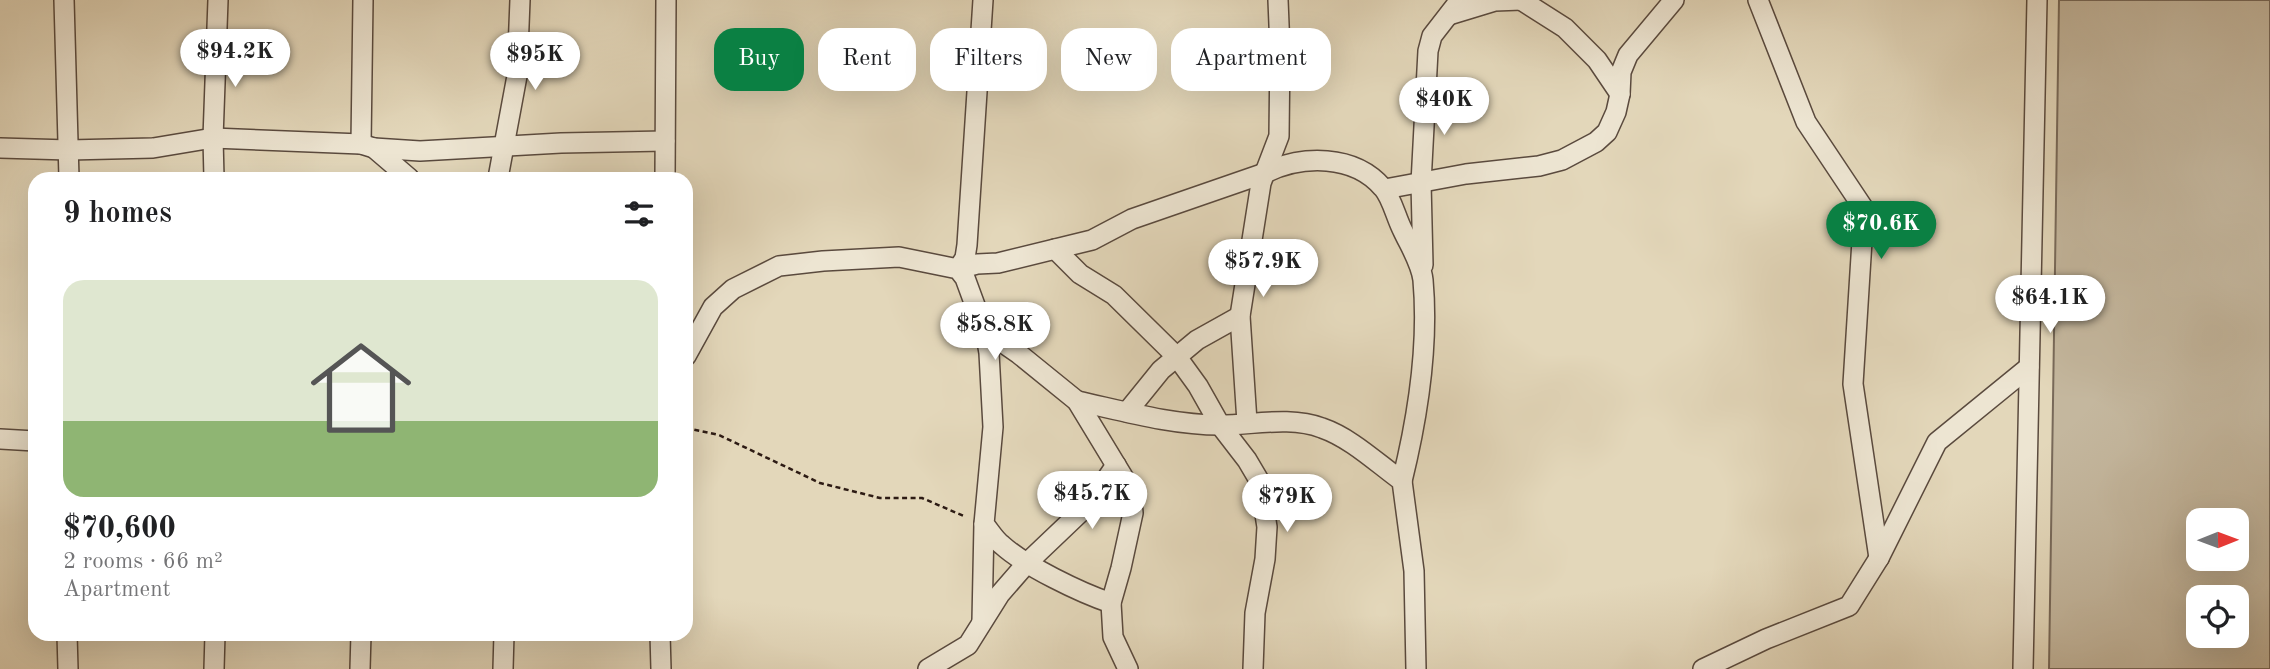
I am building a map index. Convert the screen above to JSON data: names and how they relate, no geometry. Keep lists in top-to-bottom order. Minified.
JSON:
{"north":"right","page":{"chip":["Buy","Rent","Filters","New","Apartment"],"price":["$94.2K","$95K","$40K","$70.6K","$57.9K","$64.1K","$58.8K","$45.7K","$79K"],"heading":"9 homes","list":[{"name":"$70,600","note":"2 rooms · 66 m² · Apartment"}]}}
